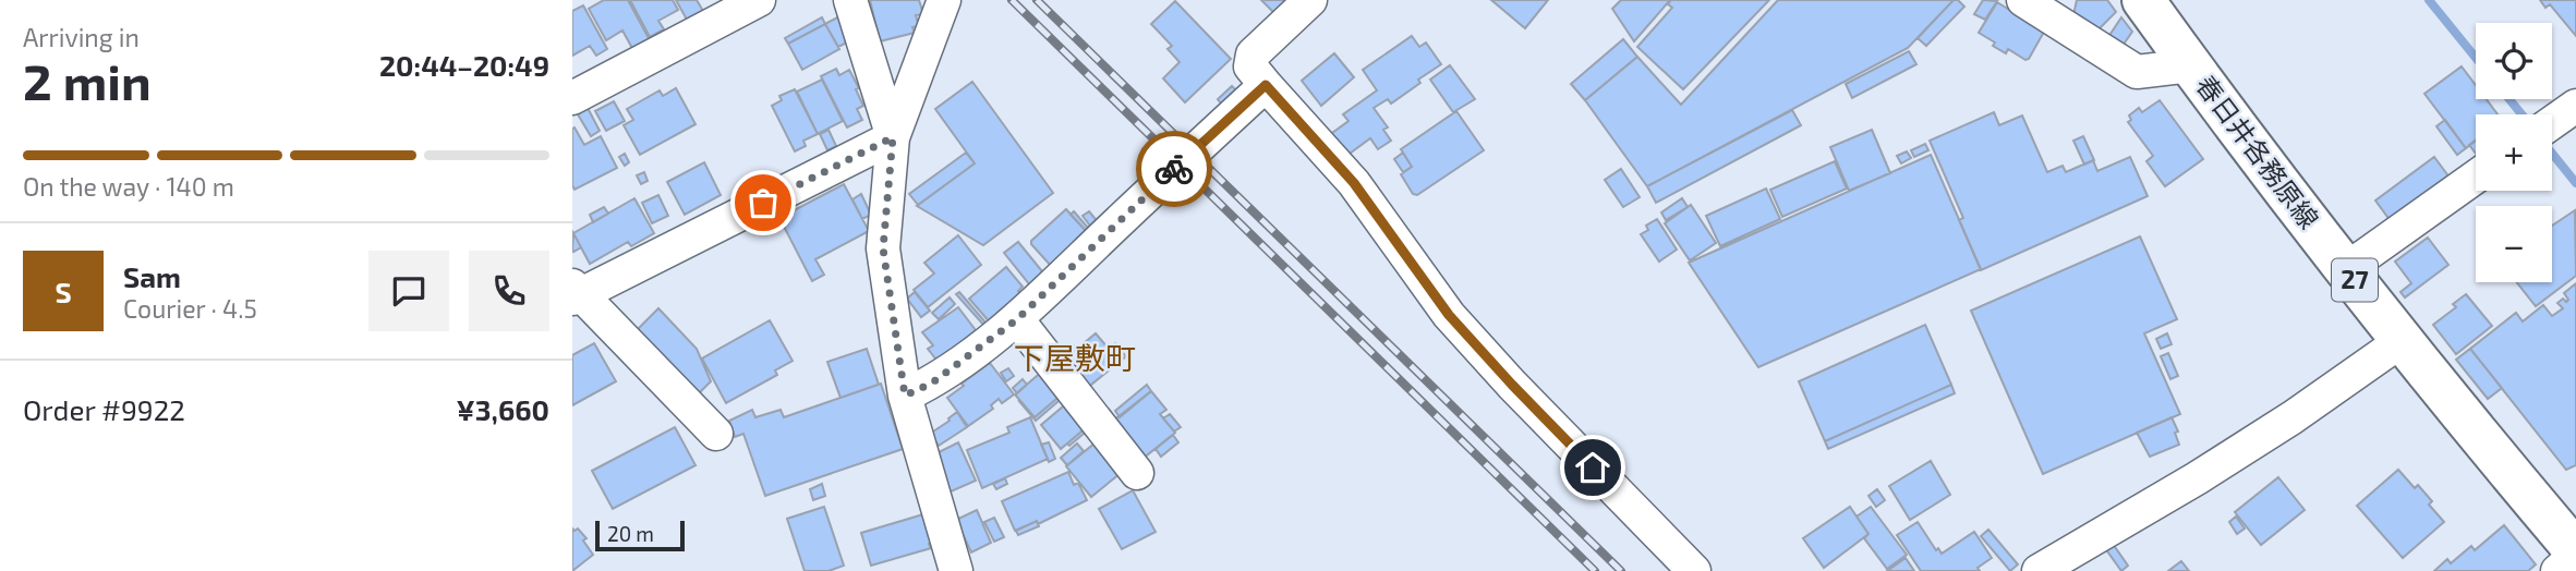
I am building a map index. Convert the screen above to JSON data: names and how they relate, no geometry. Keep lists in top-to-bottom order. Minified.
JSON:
{"streets":{"main road":["春日井各務原線","27"]},"districts":["下屋敷町"],"scale_bar":"20 m","page":{"heading":["2 min","Arriving in","20:44–20:49"],"panel":["Sam","Courier · 4.5","Order #9922","¥3,660"],"map_buttons":["+","−"],"bar":"On the way · 140 m","round":"S","scale":"20 m"}}
